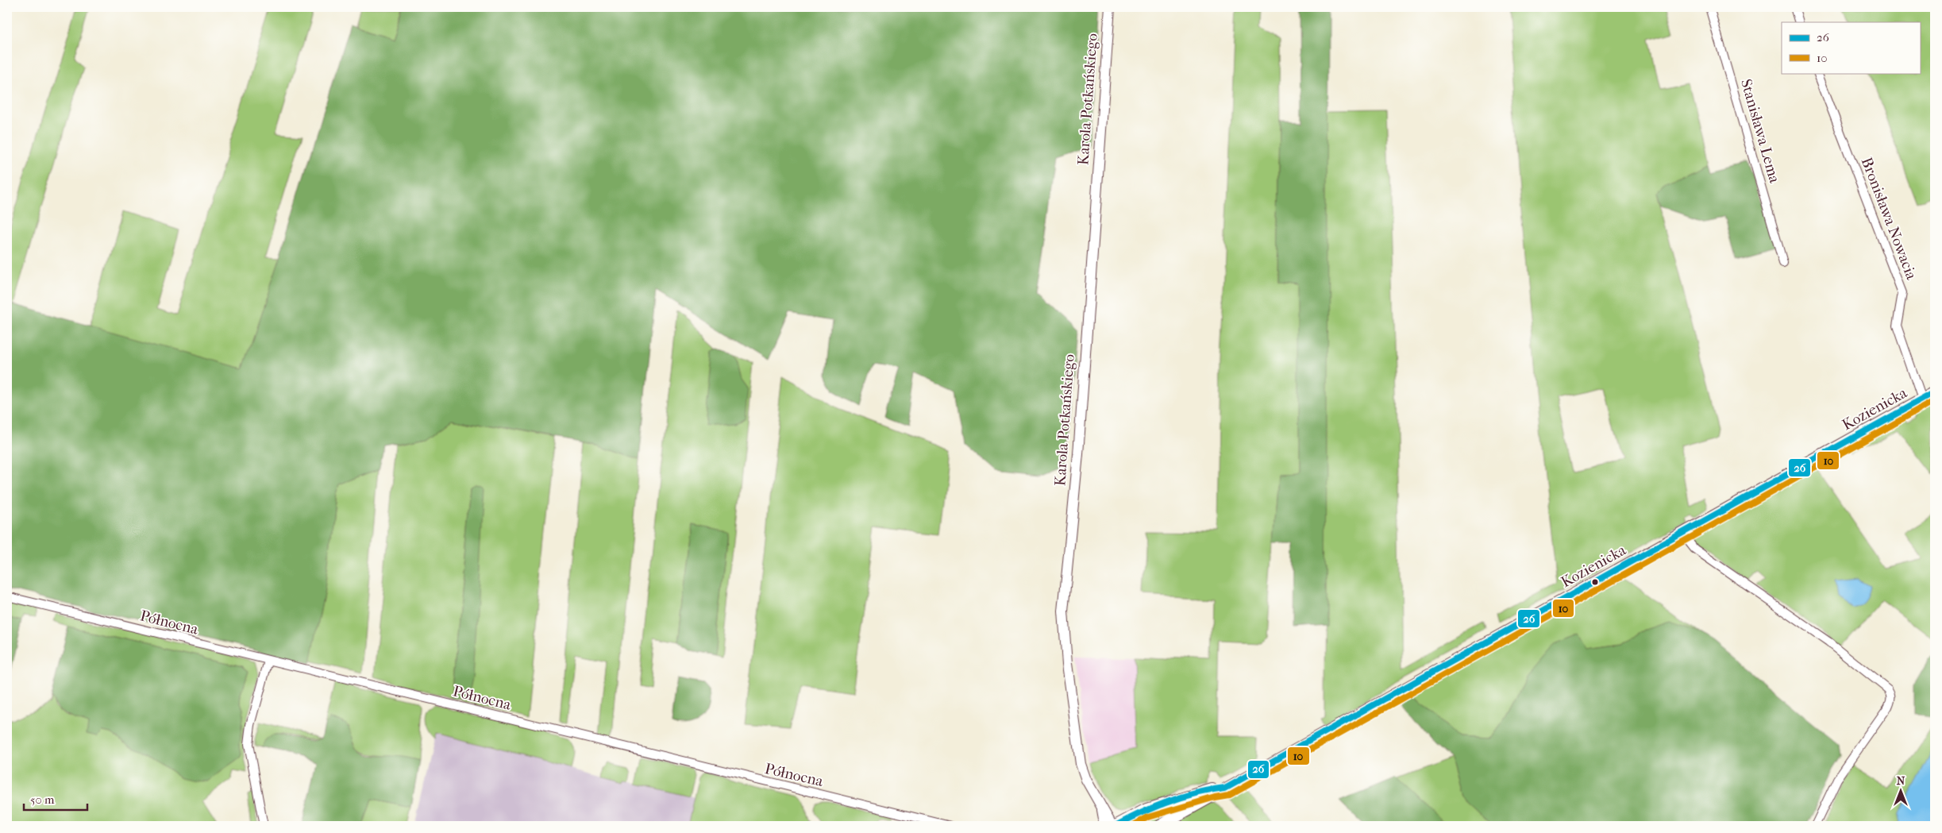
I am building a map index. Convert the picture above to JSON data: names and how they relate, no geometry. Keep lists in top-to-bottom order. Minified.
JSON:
{"streets":{"main road":["Kozienicka"],"street":["Karola Potkańskiego","Stanisława Lema","Bronisława Nowacia","Północna"]},"crossings":[["Karola Potkańskiego","Kozienicka"],["Bronisława Nowacia","Kozienicka"]],"lines":["transit line 26","transit line 10"],"legend":["26","10"],"scale_bar":"50 m","north":"top"}
